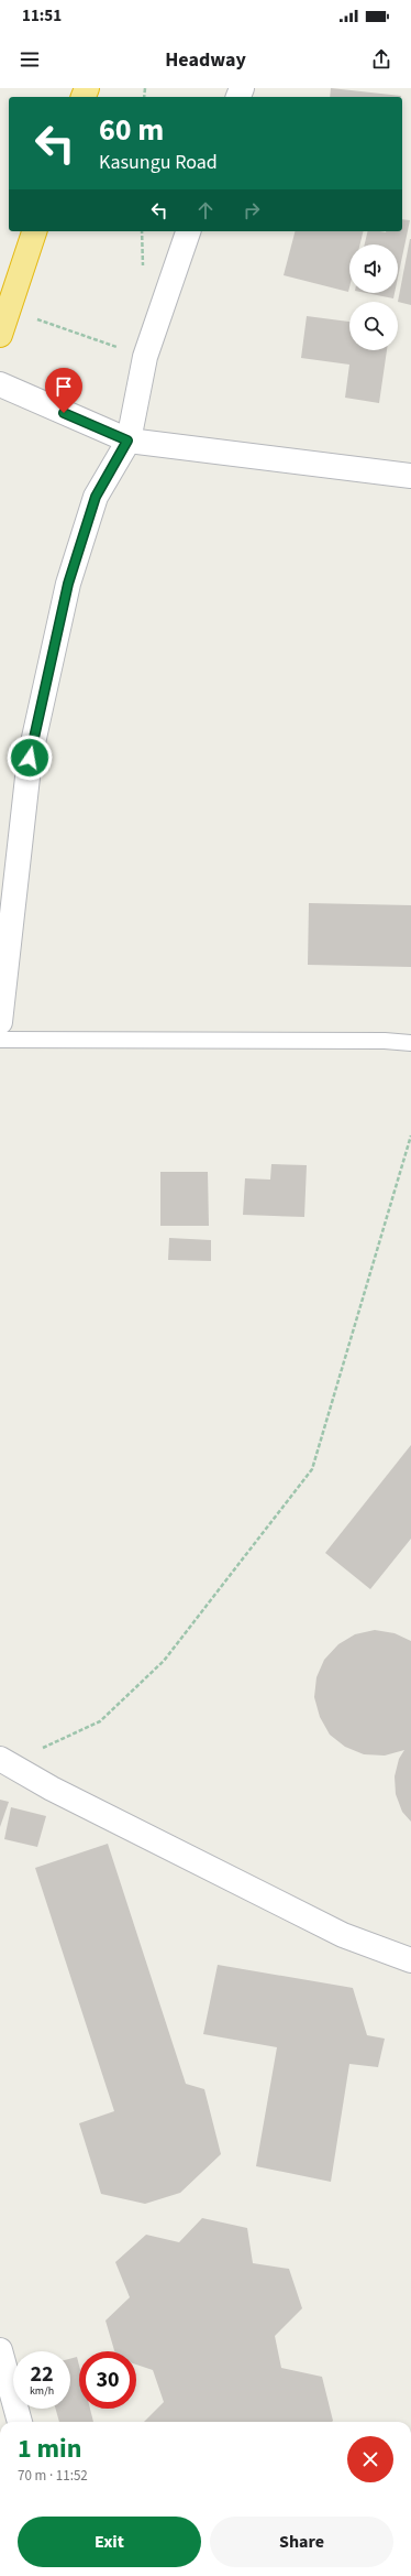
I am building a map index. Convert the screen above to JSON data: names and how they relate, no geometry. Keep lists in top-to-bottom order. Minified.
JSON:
{"page":{"status":"11:51","header":"Headway","turn":["60 m","Kasungu Road"],"speed":"22 km/h","limit":"30","heading":["1 min","70 m · 11:52"],"buttons":["Exit","Share"]}}
